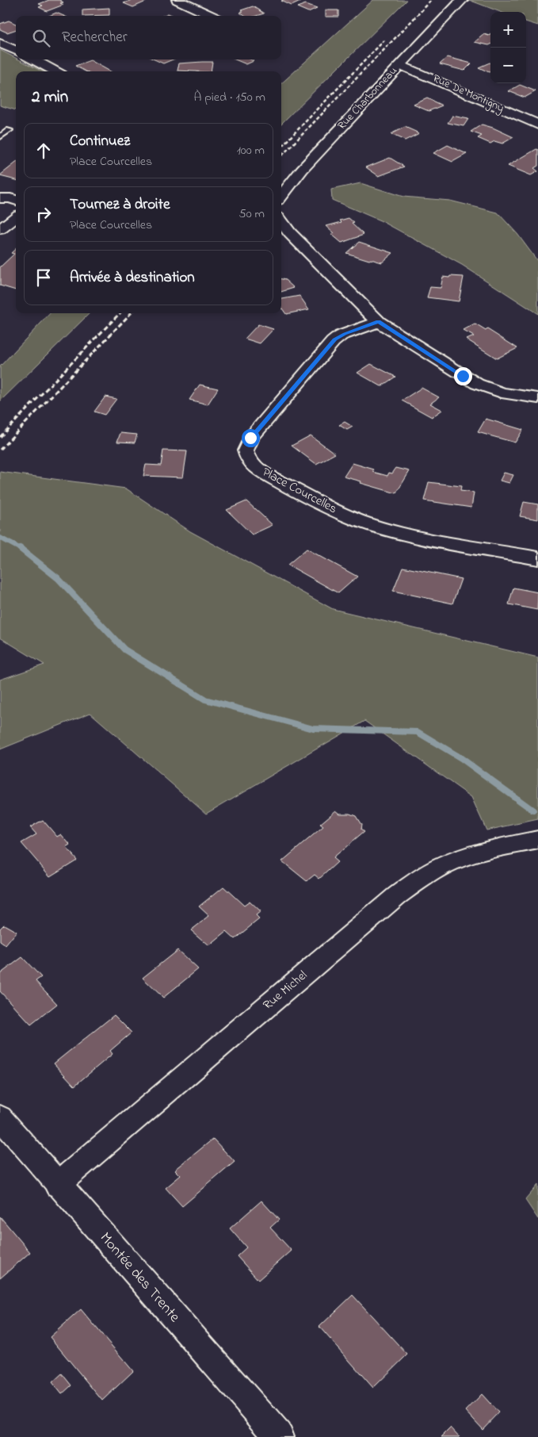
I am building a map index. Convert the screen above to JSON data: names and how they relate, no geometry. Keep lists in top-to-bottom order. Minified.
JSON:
{"streets":{"street":["Rue De Montigny","Rue Charbonneau","Place Courcelles","Rue Michel","Montée des Trente"]},"crossings":[["Rue De Montigny","Rue Charbonneau"],["Rue Michel","Montée des Trente"]],"page":{"map_buttons":["+","−"],"search":"Rechercher","heading":["2 min","À pied · 150 m"],"list":[["Continuez","Place Courcelles","100 m"],["Tournez à droite","Place Courcelles","50 m"],"Arrivée à destination"]}}
